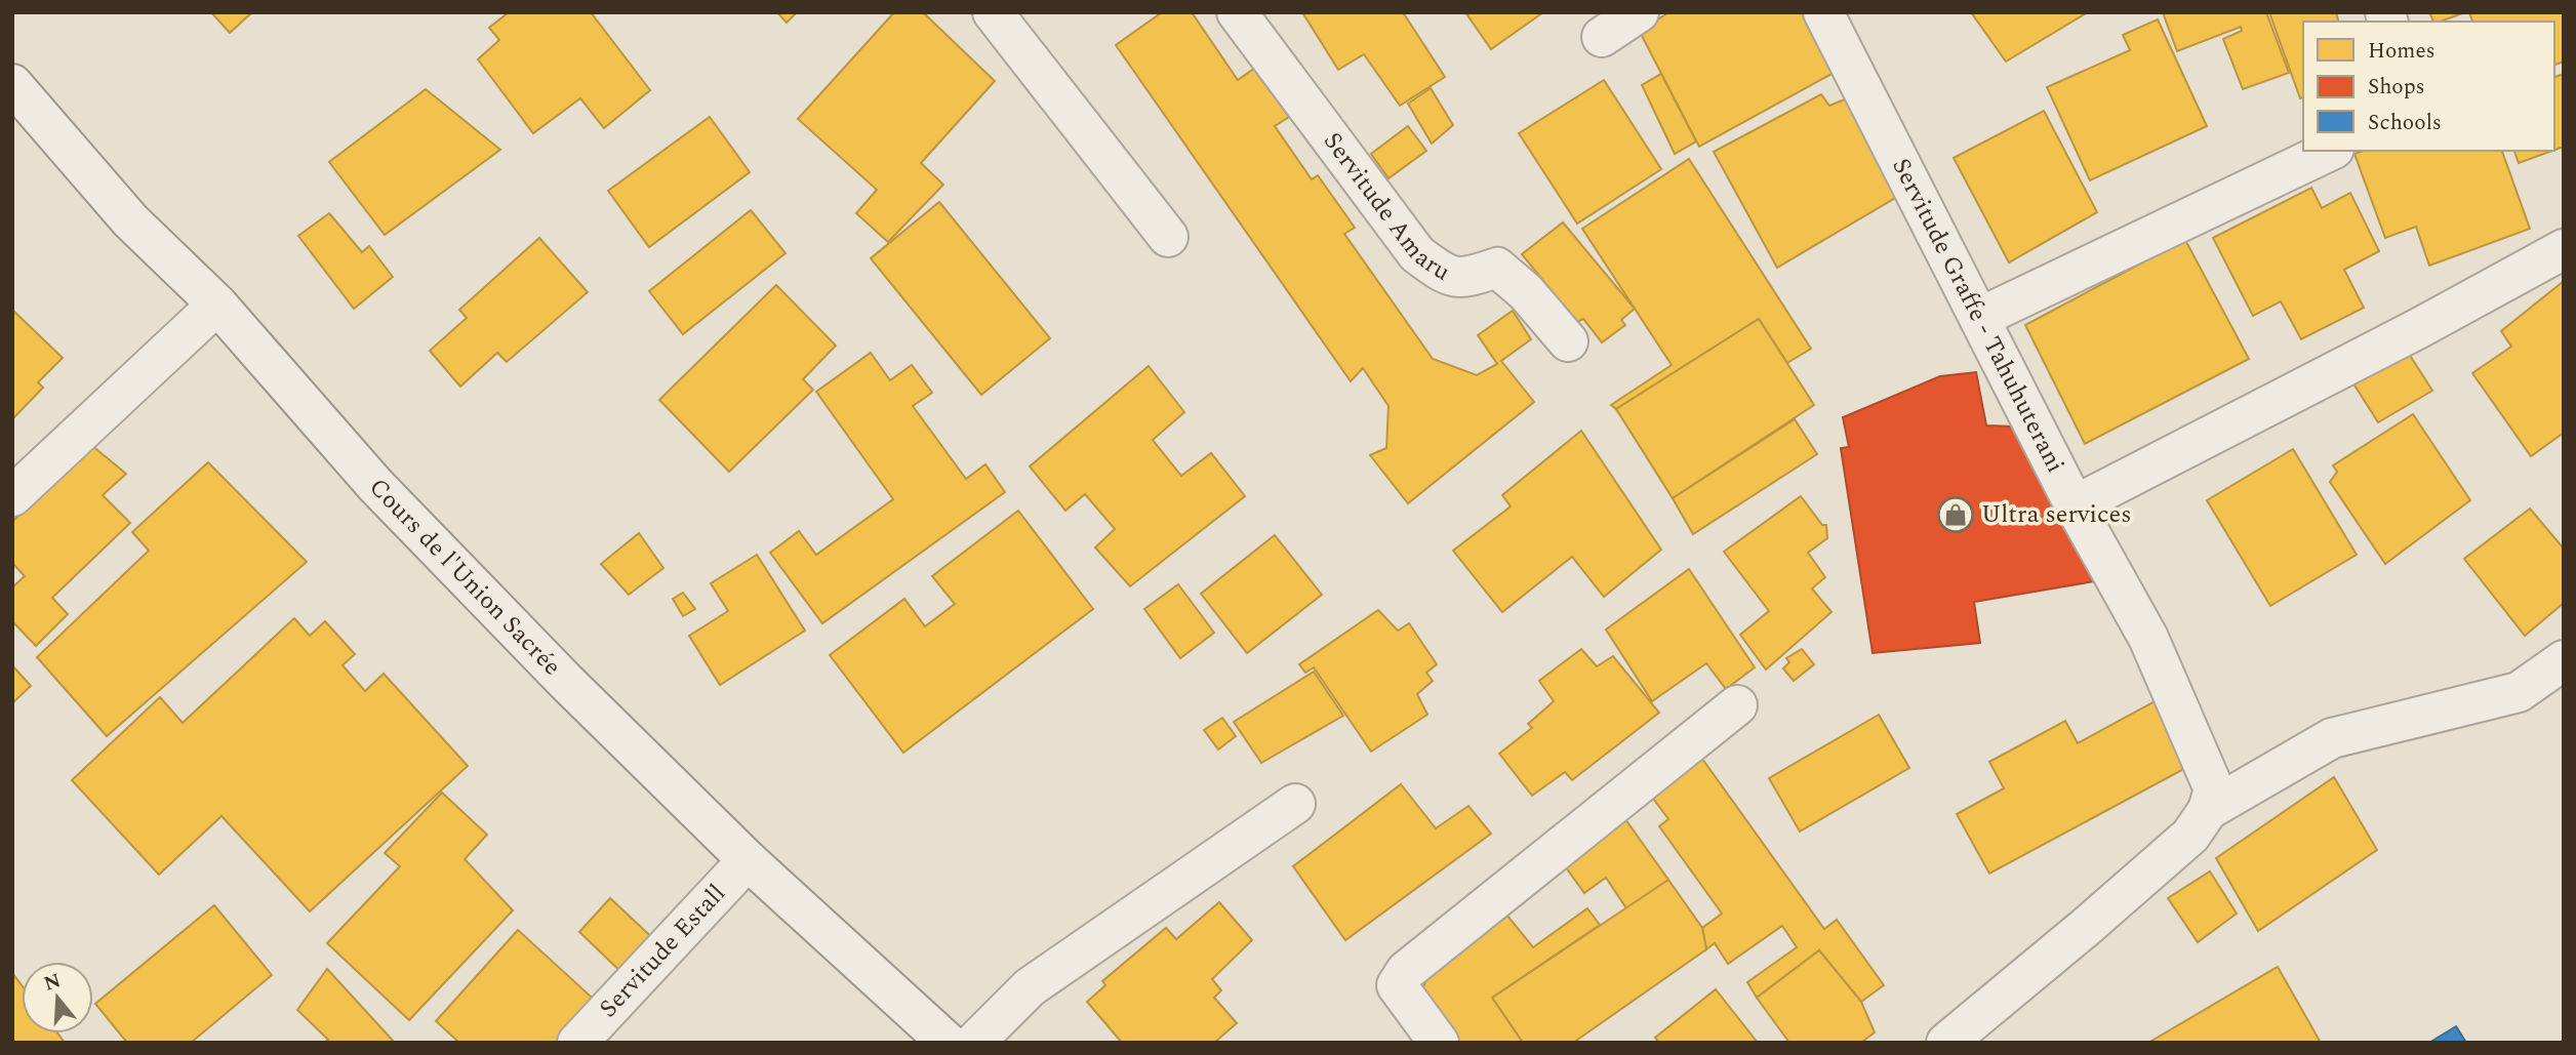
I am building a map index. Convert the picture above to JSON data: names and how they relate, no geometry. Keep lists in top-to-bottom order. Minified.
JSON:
{"streets":{"street":["Servitude Amaru","Servitude Graffe - Tahuhuterani","Cours de l'Union Sacrée","Servitude Estall"]},"crossings":[["Cours de l'Union Sacrée","Servitude Estall"]],"places":{"shop":["Ultra services"]},"legend":["Homes","Shops","Schools"],"north":"top"}
